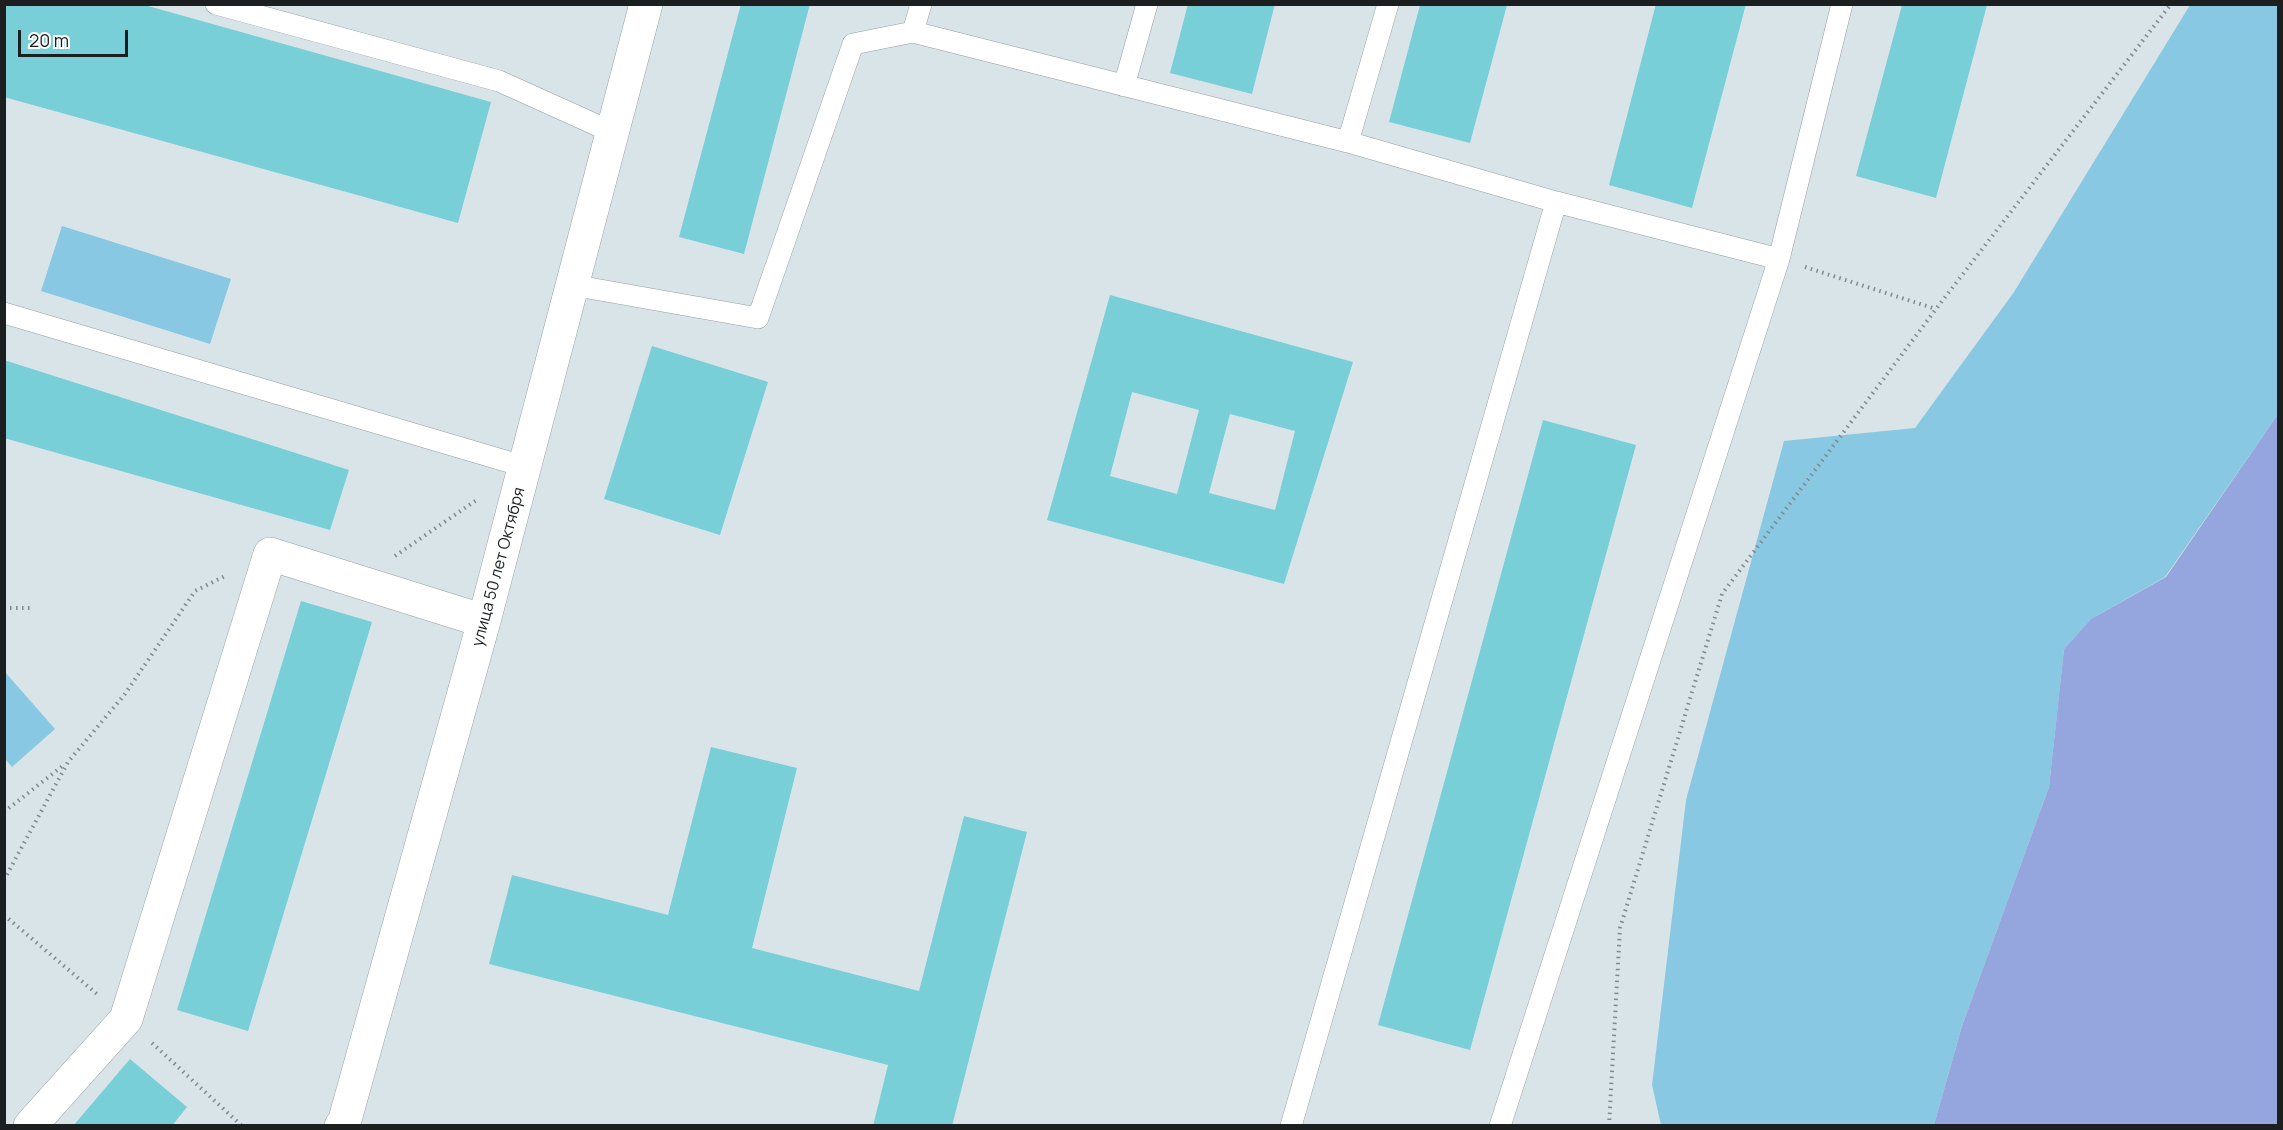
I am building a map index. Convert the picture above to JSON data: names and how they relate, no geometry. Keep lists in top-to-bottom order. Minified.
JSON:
{"streets":{"street":["улица 50 лет Октября"]},"scale_bar":"20 m"}
